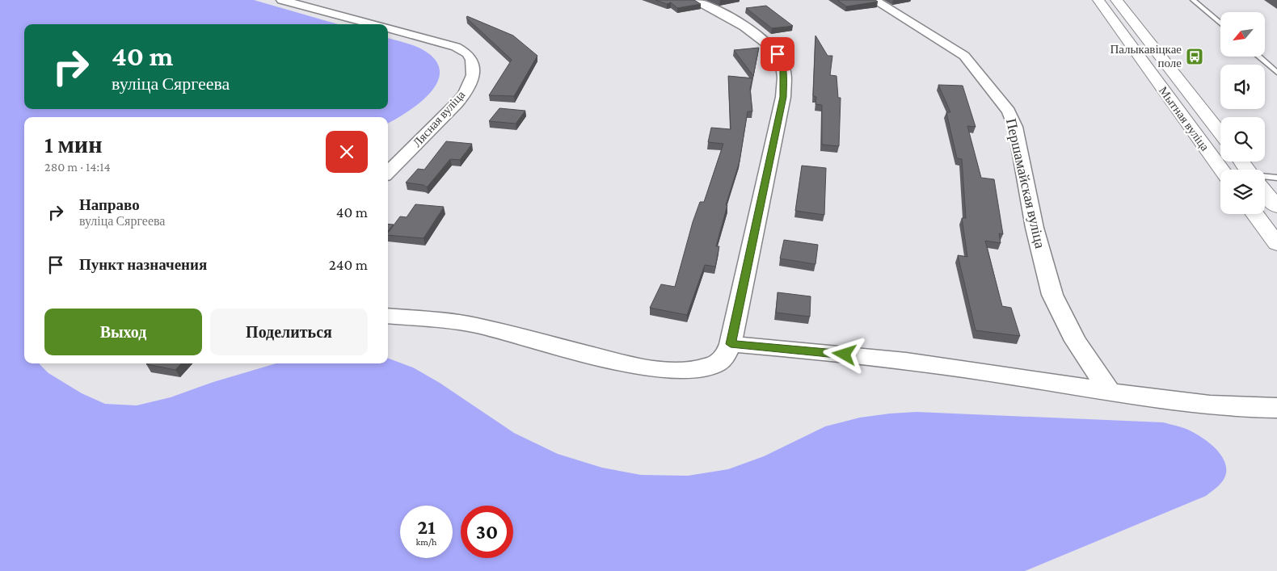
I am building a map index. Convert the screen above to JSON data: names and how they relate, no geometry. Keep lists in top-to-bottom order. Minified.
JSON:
{"streets":{"main road":["Мытная вуліца"],"street":["Лясная вуліца","Першамайская вуліца"]},"places":{"bus stop":["Палыкавіцкае поле"]},"north":"bottom left","page":{"turn":["40 m","вуліца Сяргеева"],"heading":["1 мин","280 m · 14:14"],"list":[{"name":"Направо","note":"вуліца Сяргеева","value":"40 m"},{"name":"Пункт назначения","value":"240 m"}],"buttons":["Выход","Поделиться"],"speed":"21 km/h","limit":"30"}}
